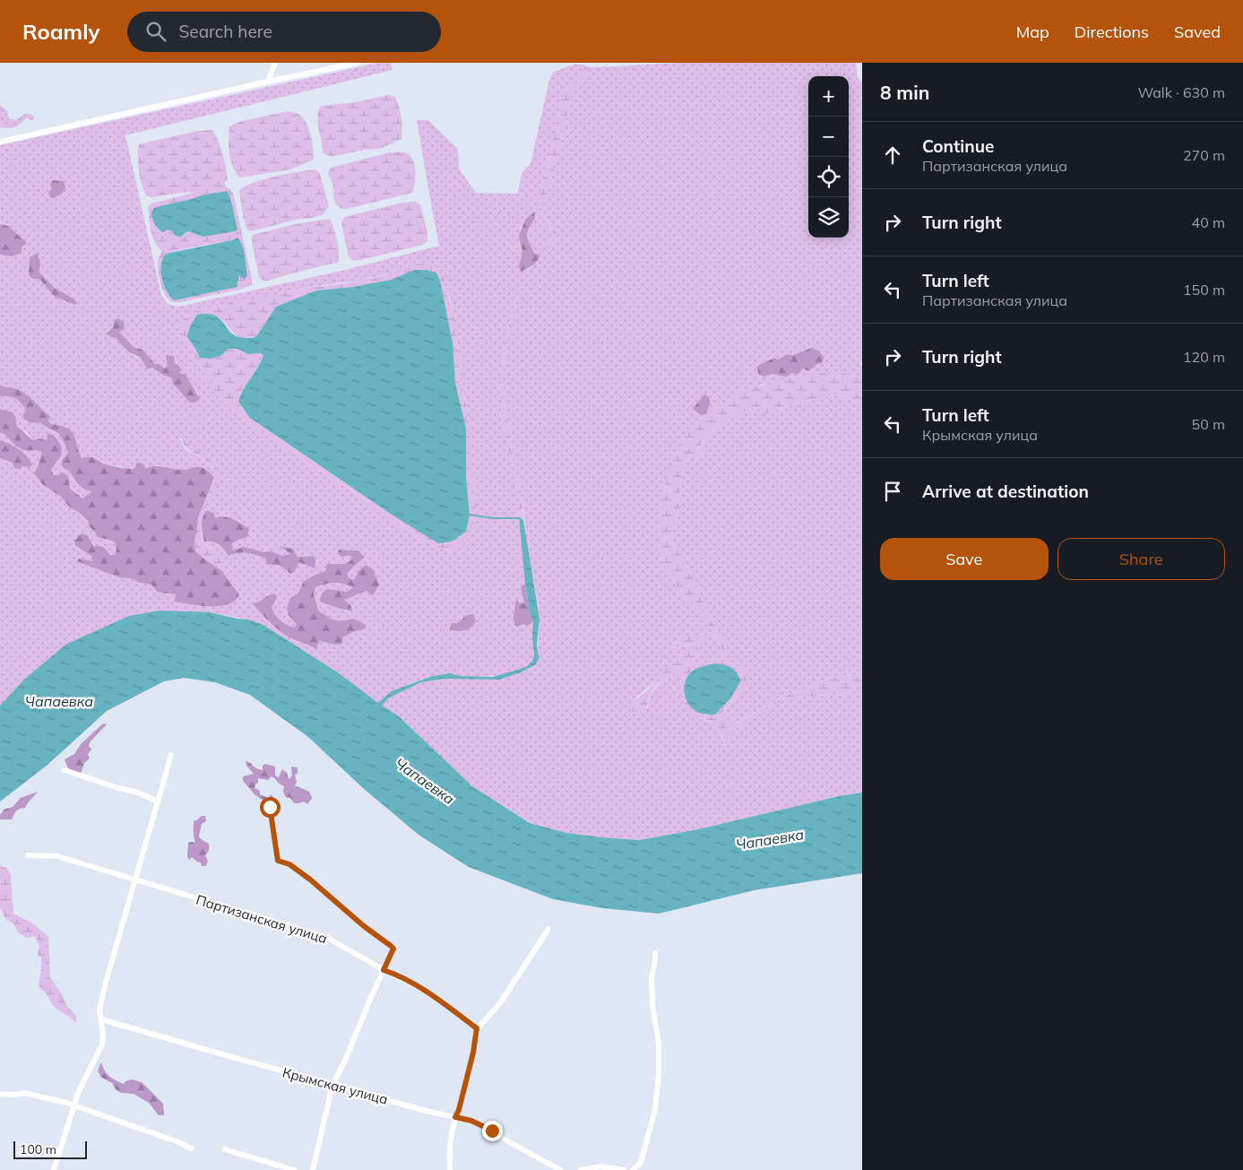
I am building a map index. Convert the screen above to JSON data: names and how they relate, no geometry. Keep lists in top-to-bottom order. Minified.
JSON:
{"streets":{"street":["Партизанская улица","Крымская улица"]},"water":["Чапаевка"],"scale_bar":"100 m","page":{"header":"Roamly","search":"Search here","nav":["Map","Directions","Saved"],"heading":["8 min","Walk · 630 m"],"map_buttons":["+","−"],"list":[["Continue","Партизанская улица","270 m"],["Turn right","40 m"],["Turn left","Партизанская улица","150 m"],["Turn right","120 m"],["Turn left","Крымская улица","50 m"],"Arrive at destination"],"buttons":["Save","Share"],"scale":"100 m"}}
